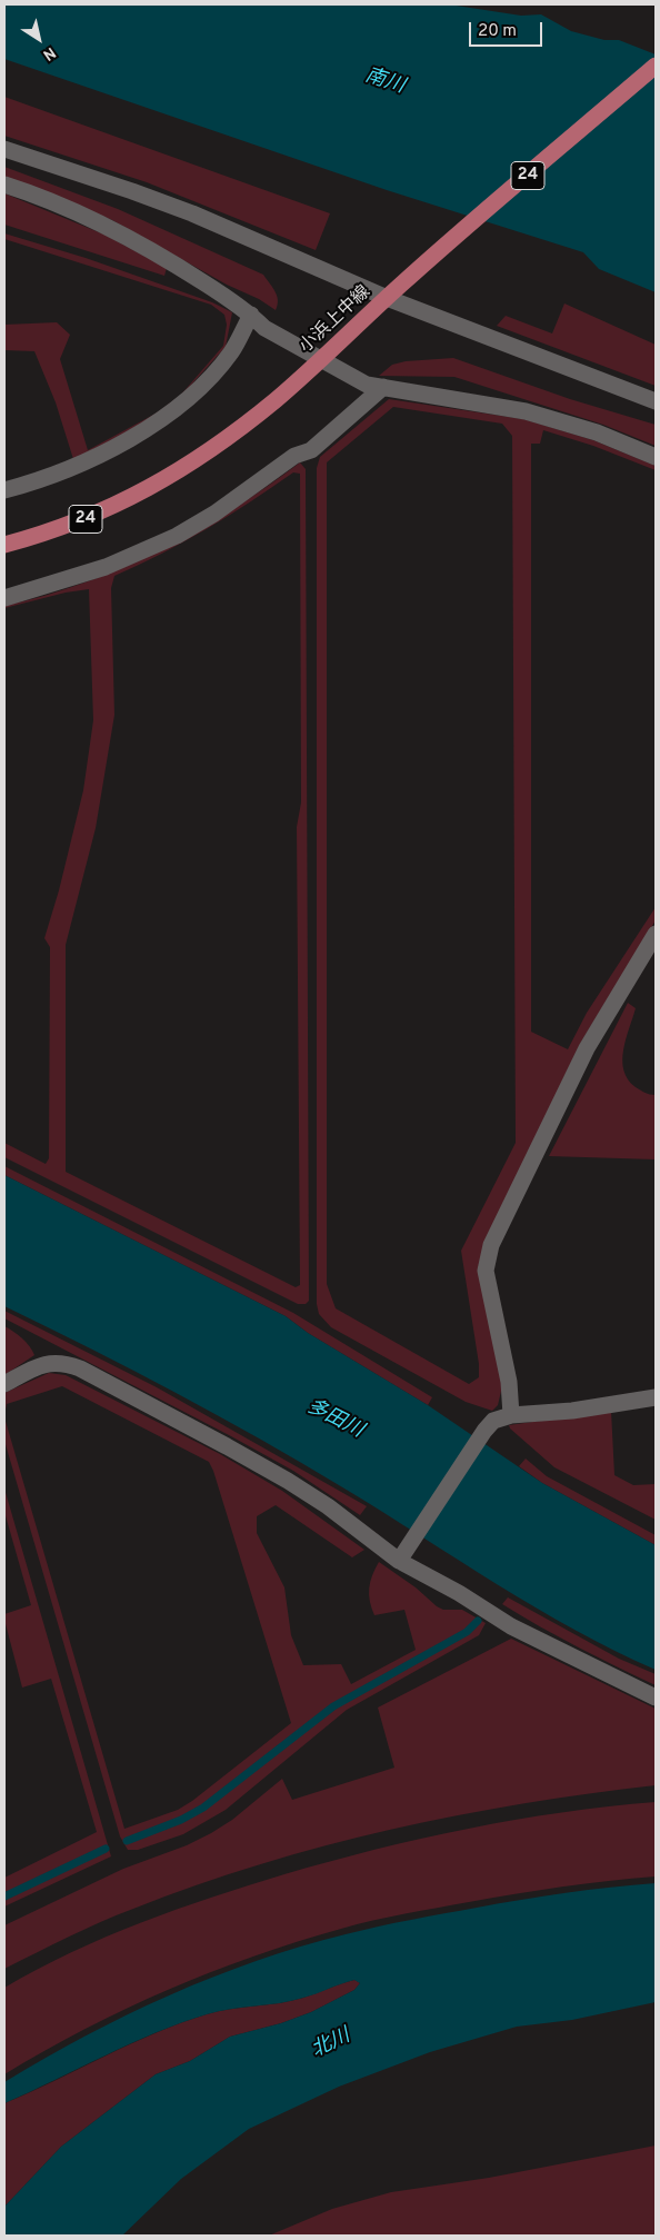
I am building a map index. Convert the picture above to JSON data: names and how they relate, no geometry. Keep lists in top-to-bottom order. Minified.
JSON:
{"streets":{"main road":["24","小浜上中線"]},"water":["南川","多田川","北川"],"scale_bar":"20 m","north":"bottom right"}
